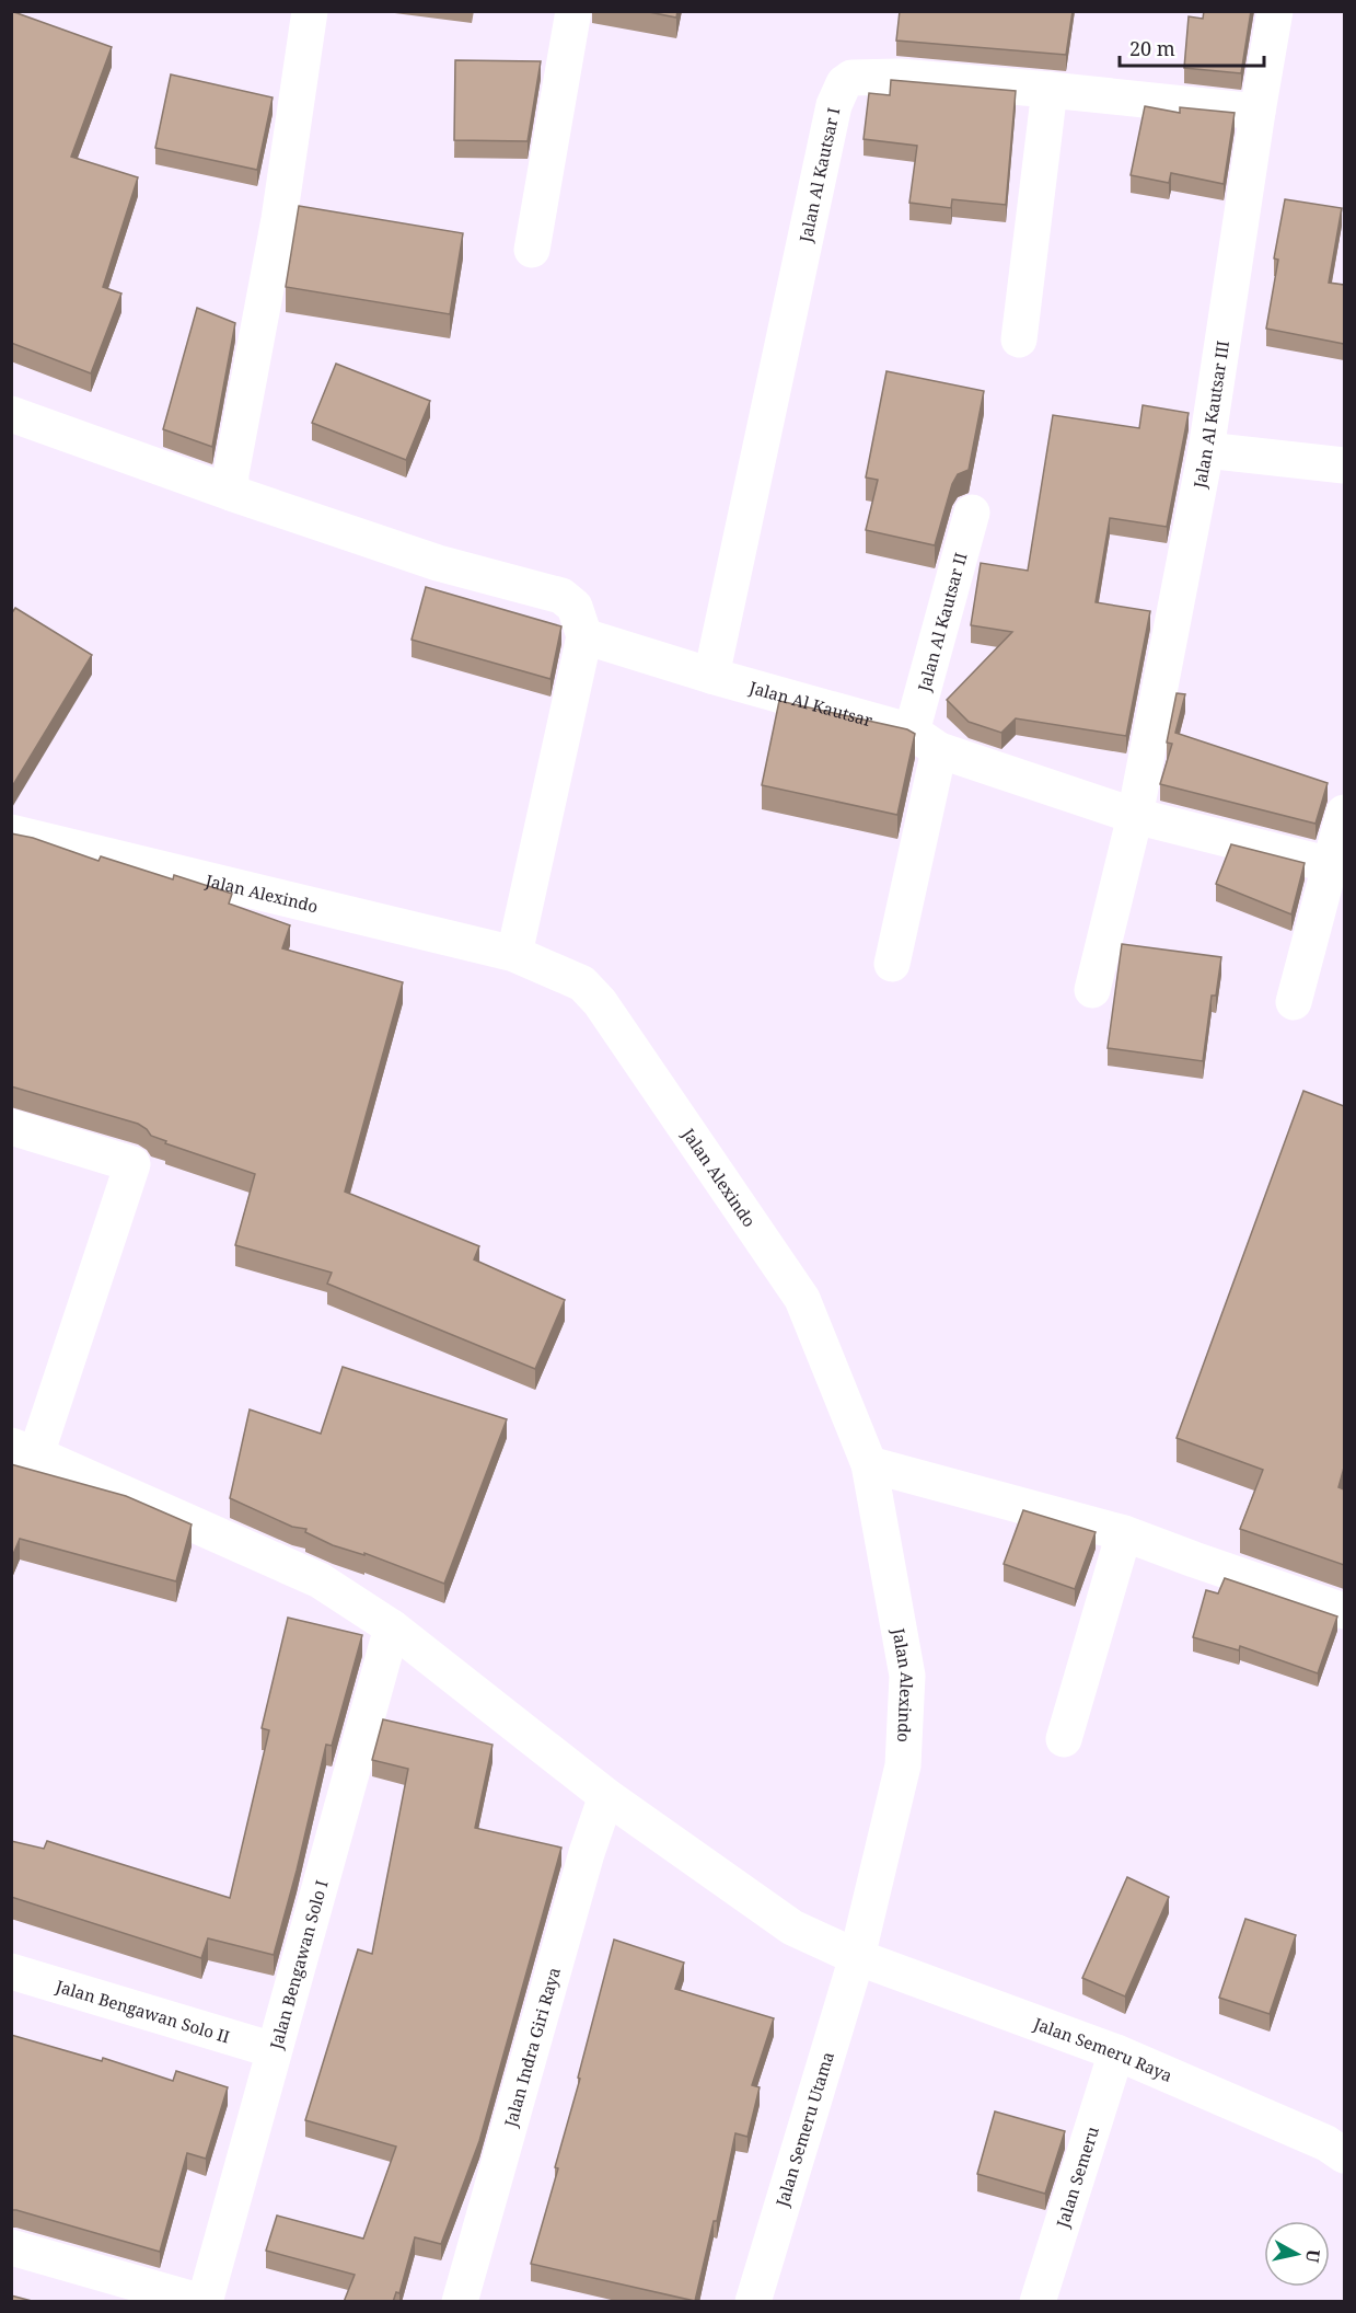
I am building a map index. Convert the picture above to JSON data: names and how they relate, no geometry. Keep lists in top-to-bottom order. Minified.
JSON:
{"streets":{"street":["Jalan Al Kautsar I","Jalan Al Kautsar III","Jalan Al Kautsar II","Jalan Al Kautsar","Jalan Alexindo","Jalan Bengawan Solo I","Jalan Bengawan Solo II","Jalan Indra Giri Raya","Jalan Semeru Raya","Jalan Semeru Utama","Jalan Semeru"]},"crossings":[["Jalan Al Kautsar I","Jalan Al Kautsar III"],["Jalan Al Kautsar I","Jalan Al Kautsar"],["Jalan Al Kautsar III","Jalan Al Kautsar"],["Jalan Al Kautsar II","Jalan Al Kautsar"],["Jalan Alexindo","Jalan Semeru Raya"],["Jalan Alexindo","Jalan Semeru Utama"],["Jalan Bengawan Solo I","Jalan Bengawan Solo II"],["Jalan Semeru Raya","Jalan Semeru Utama"],["Jalan Semeru Raya","Jalan Semeru"]],"scale_bar":"20 m","north":"right"}
